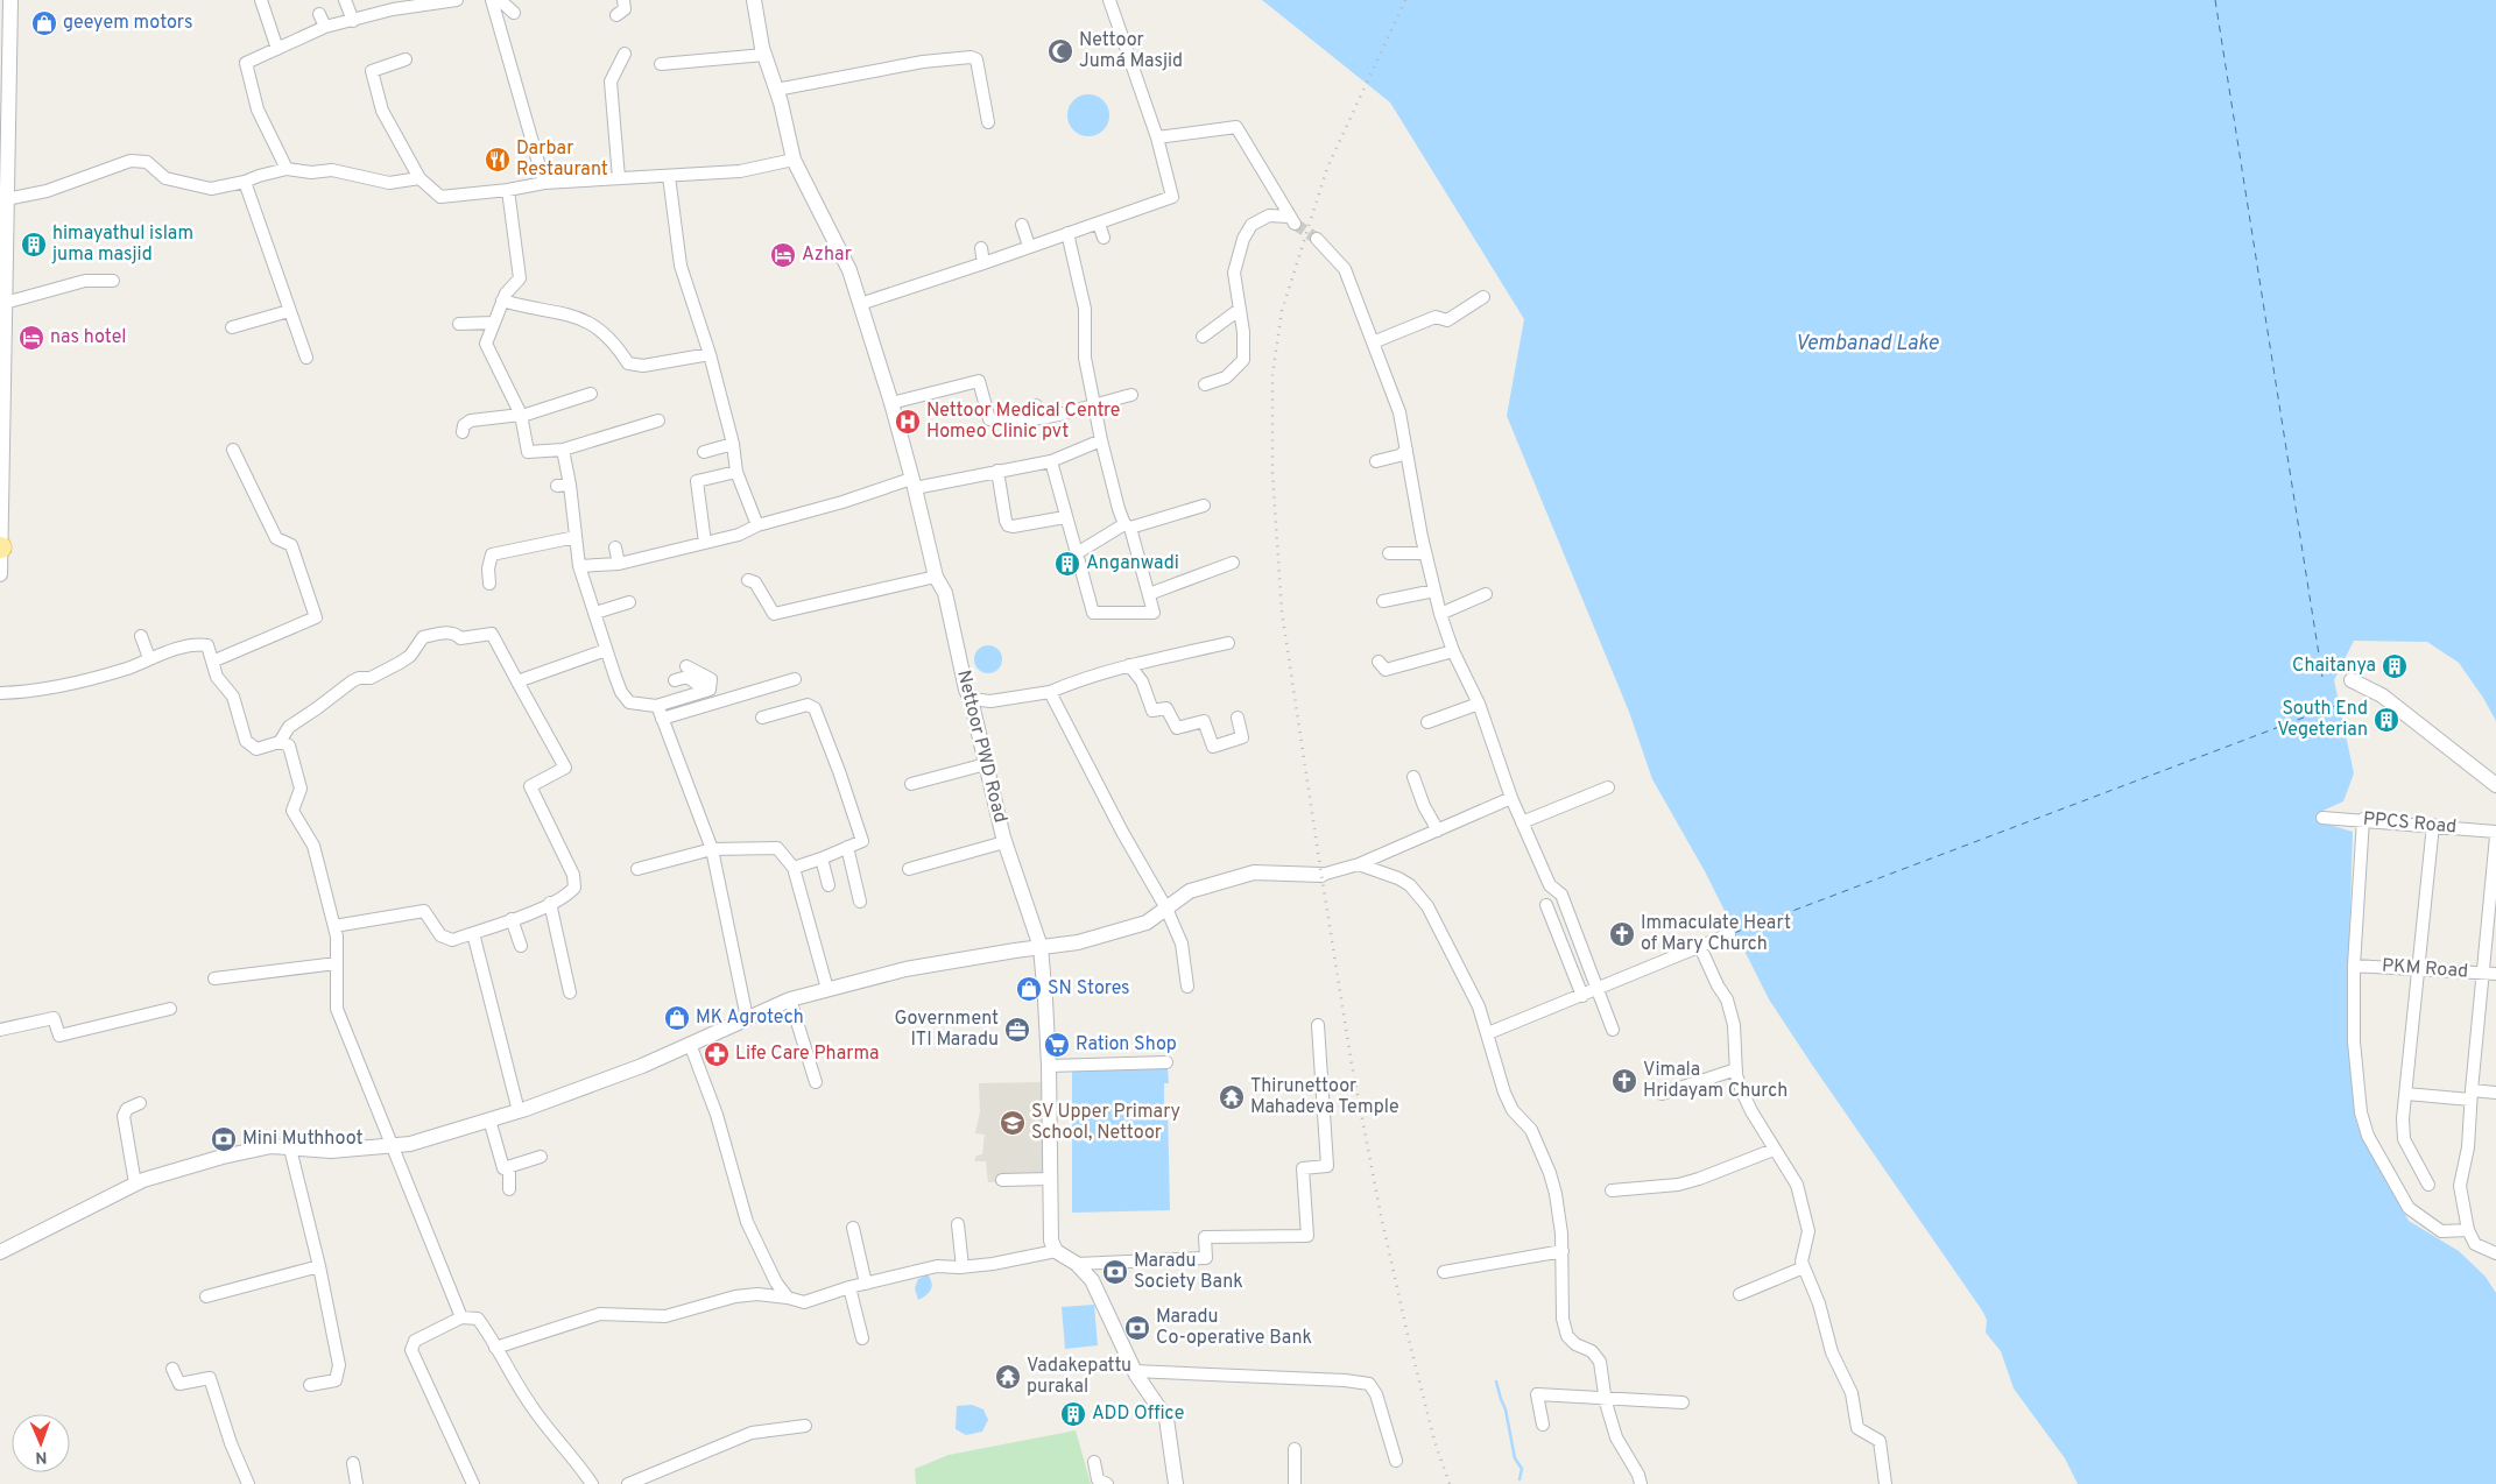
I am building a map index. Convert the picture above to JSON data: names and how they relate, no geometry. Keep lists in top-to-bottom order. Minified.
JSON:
{"streets":{"street":["Nettoor PWD Road","PPCS Road","PKM Road"]},"water":["Vembanad Lake"],"places":{"shop":["geeyem motors","SN Stores","MK Agrotech"],"mosque":["Nettoor Jumá Masjid"],"restaurant":["Darbar Restaurant"],"building":["himayathul islam juma masjid","Anganwadi","Chaitanya","South End Vegeterian","ADD Office"],"hotel":["Azhar","nas hotel"],"hospital":["Nettoor Medical Centre Homeo Clinic pvt"],"church":["Immaculate Heart of Mary Church","Vimala Hridayam Church"],"office":["Government ITI Maradu"],"supermarket":["Ration Shop"],"pharmacy":["Life Care Pharma"],"temple":["Thirunettoor Mahadeva Temple","Vadakepattu purakal"],"school or university":["SV Upper Primary School, Nettoor"],"bank":["Mini Muthhoot","Maradu Society Bank","Maradu Co-operative Bank"]},"north":"bottom"}
